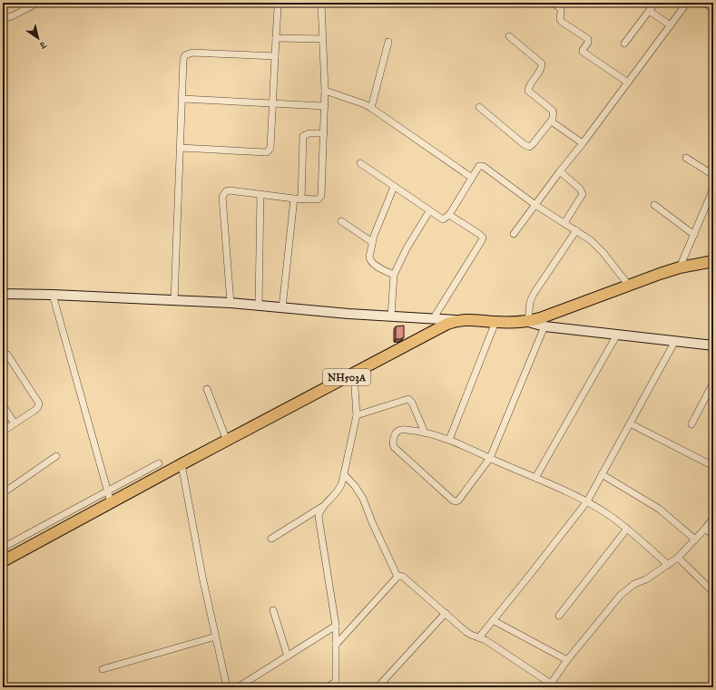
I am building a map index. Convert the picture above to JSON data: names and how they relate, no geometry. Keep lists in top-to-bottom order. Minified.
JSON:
{"streets":{"highway":["NH503A"]},"north":"bottom right"}
